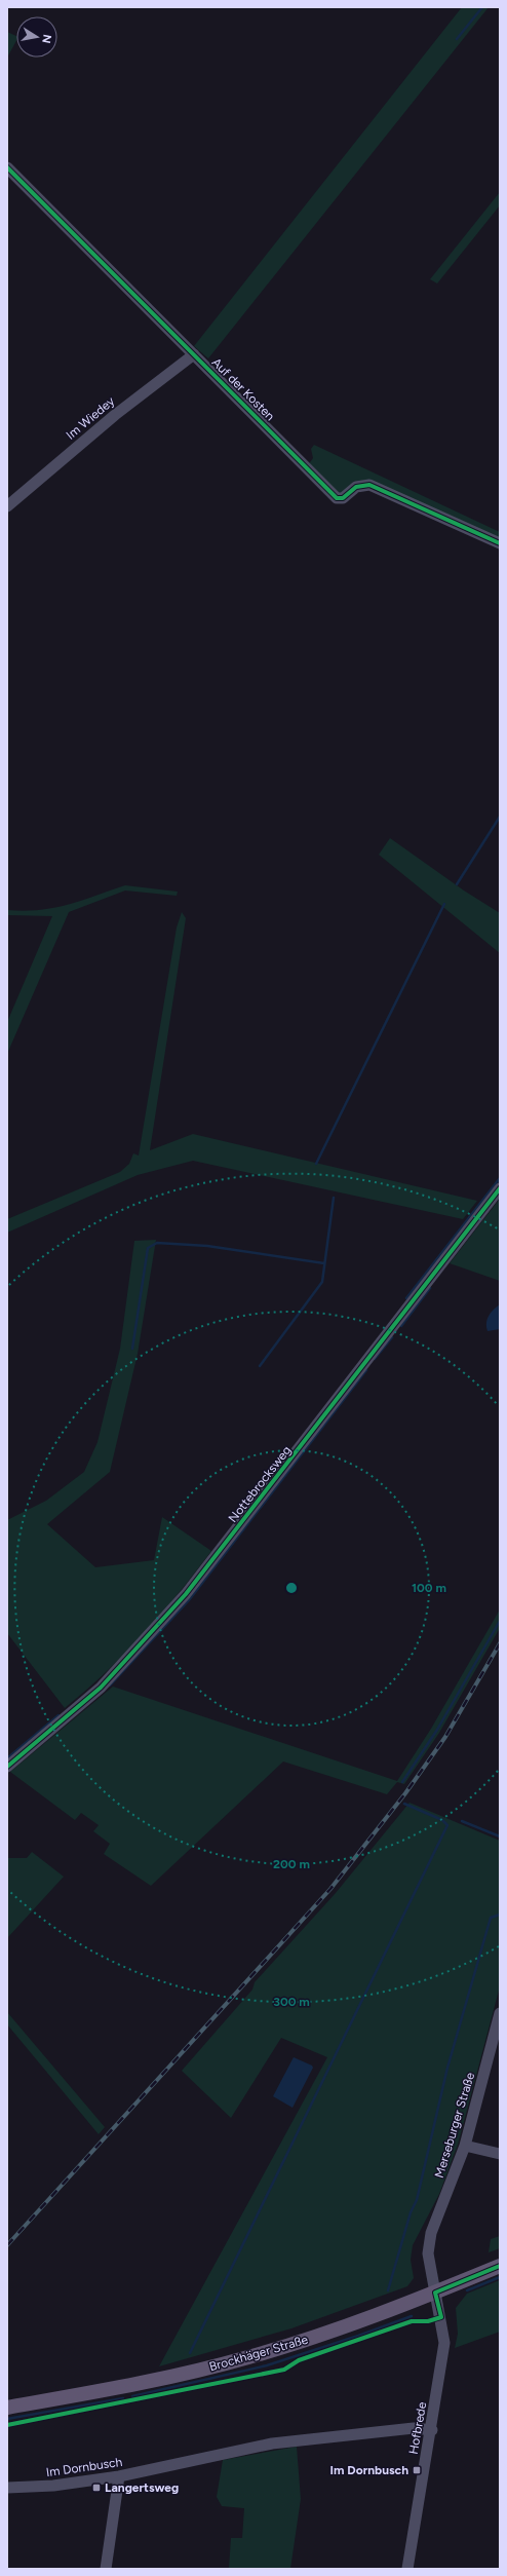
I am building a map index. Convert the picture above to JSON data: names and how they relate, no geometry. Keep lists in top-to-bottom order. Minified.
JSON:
{"streets":{"main road":["Brockhäger Straße"],"street":["Auf der Kosten","Im Wiedey","Nottebrocksweg","Merseburger Straße","Hofbrede","Im Dornbusch"]},"crossings":[["Auf der Kosten","Im Wiedey"],["Merseburger Straße","Brockhäger Straße"],["Merseburger Straße","Hofbrede"],["Brockhäger Straße","Hofbrede"],["Hofbrede","Im Dornbusch"]],"places":{"transit":["Im Dornbusch","Langertsweg"]},"north":"right","rings":["100 m","200 m","300 m"]}
